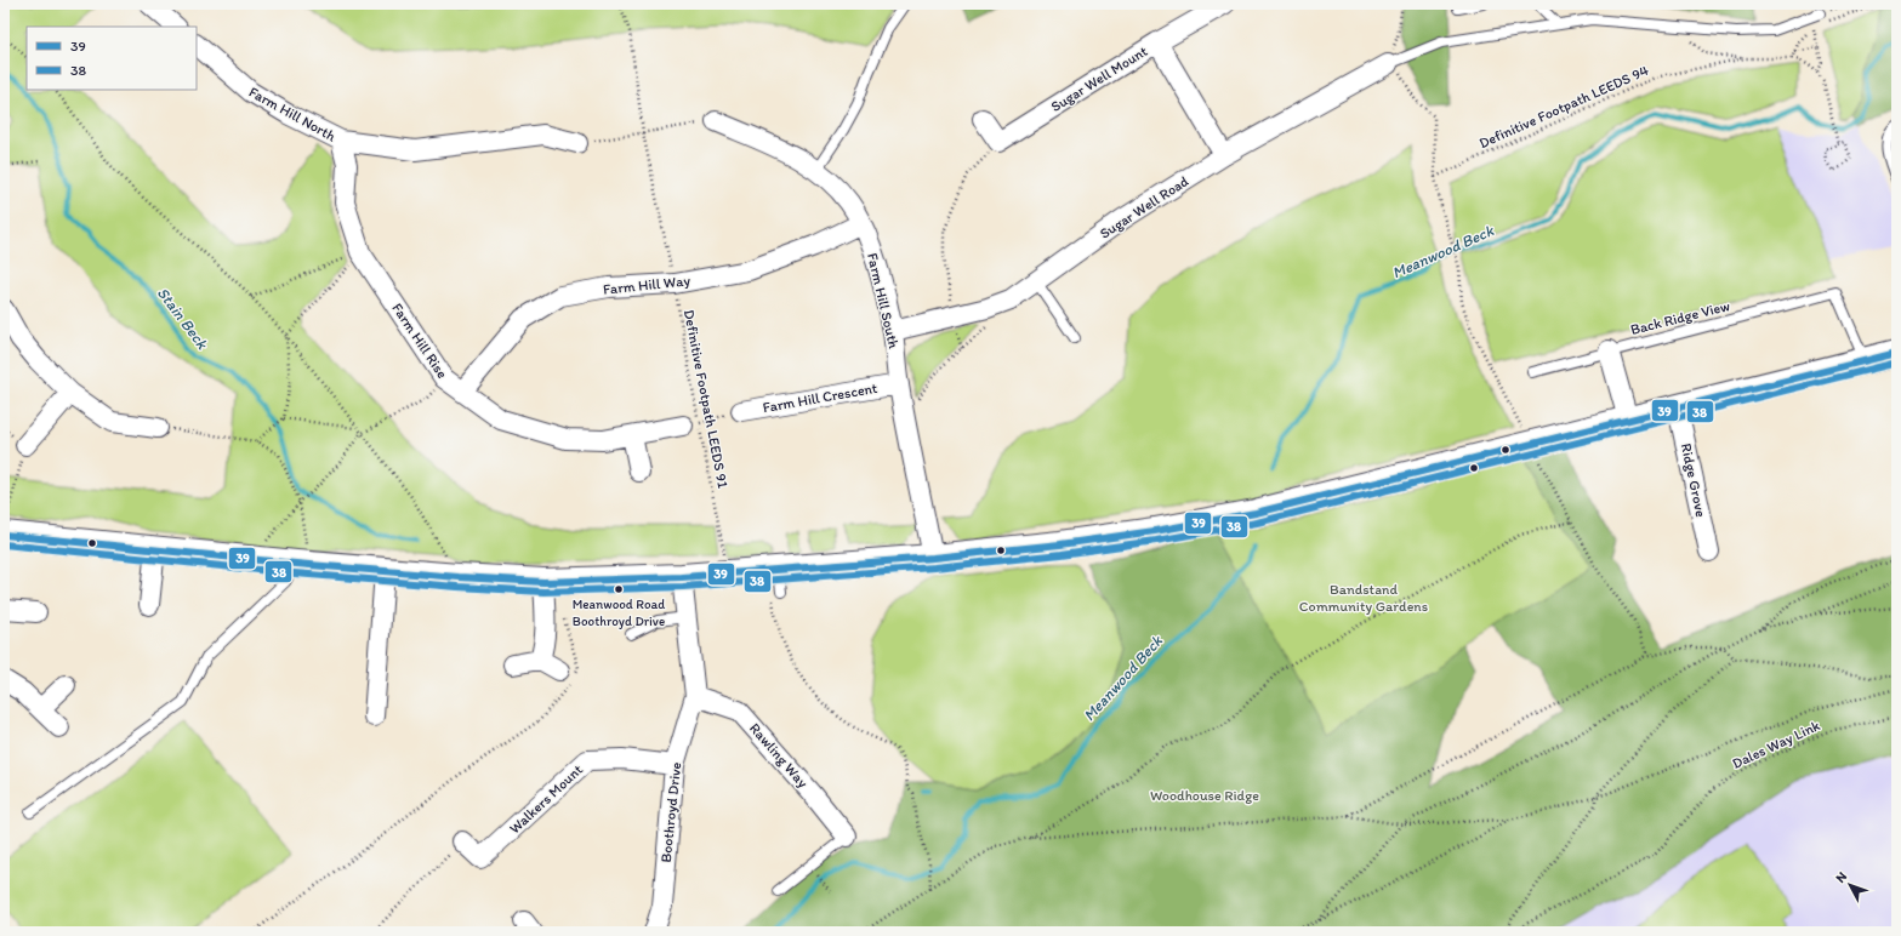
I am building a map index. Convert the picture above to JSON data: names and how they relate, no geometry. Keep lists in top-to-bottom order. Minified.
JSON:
{"streets":{"street":["Sugar Well Mount","Farm Hill North","Sugar Well Road","Farm Hill Way","Farm Hill South","Farm Hill Rise","Farm Hill Crescent","Ridge Grove","Rawling Way","Walkers Mount","Boothroyd Drive"],"lane":["Back Ridge View"],"path":["Definitive Footpath LEEDS 94","Definitive Footpath LEEDS 91","Dales Way Link"]},"crossings":[["Farm Hill North","Farm Hill Rise"],["Sugar Well Road","Farm Hill South"],["Farm Hill Way","Farm Hill South"],["Farm Hill Way","Farm Hill Rise"],["Farm Hill Way","Definitive Footpath LEEDS 91"],["Farm Hill South","Farm Hill Crescent"],["Farm Hill Rise","Definitive Footpath LEEDS 91"],["Rawling Way","Boothroyd Drive"],["Walkers Mount","Boothroyd Drive"]],"water":["Meanwood Beck","Stain Beck"],"parks":["Bandstand Community Gardens","Woodhouse Ridge"],"places":["Meanwood Road Boothroyd Drive"],"lines":["transit line 39","transit line 38"],"legend":["39","38"],"north":"top left"}
